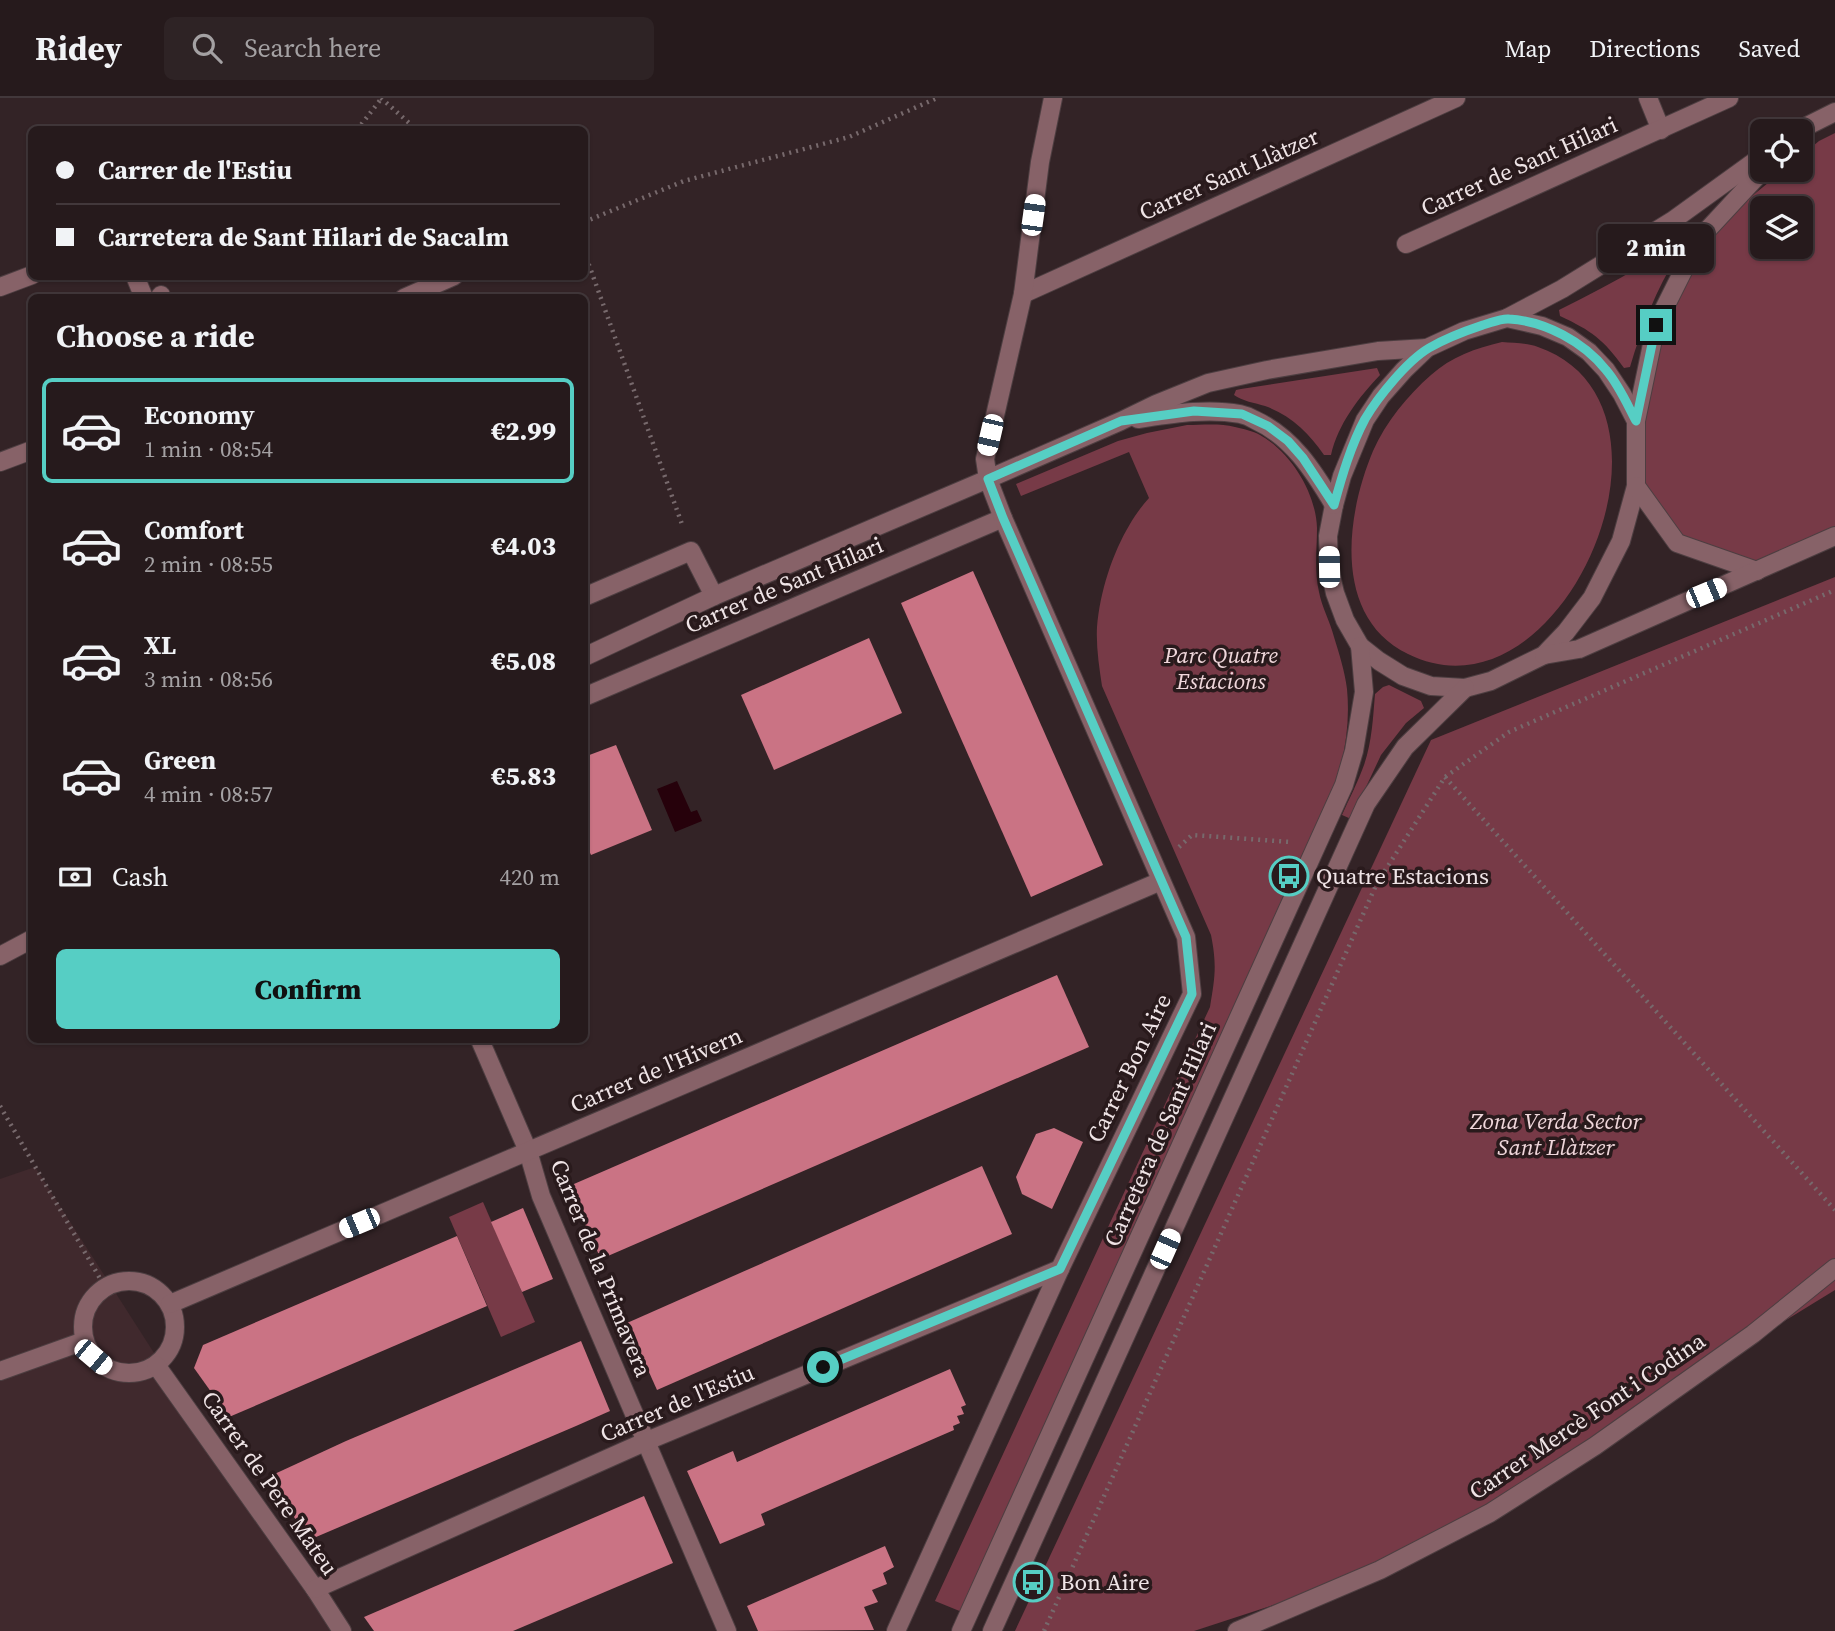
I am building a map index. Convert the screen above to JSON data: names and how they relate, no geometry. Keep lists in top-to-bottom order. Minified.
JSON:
{"streets":{"street":["Carrer de Sant Hilari","Carrer Sant Llàtzer","Carrer Bon Aire","Carrer de l'Hivern","Carretera de Sant Hilari","Carrer de la Primavera","Carrer de l'Estiu","Carrer Mercè Font i Codina","Carrer de Pere Mateu"]},"crossings":[["Carrer de Sant Hilari","Carrer Bon Aire"],["Carrer Bon Aire","Carrer de l'Hivern"],["Carrer Bon Aire","Carrer de l'Estiu"],["Carrer de l'Hivern","Carrer de la Primavera"],["Carrer de l'Hivern","Carrer de Pere Mateu"],["Carrer de la Primavera","Carrer de l'Estiu"],["Carrer de l'Estiu","Carrer de Pere Mateu"]],"parks":["Parc Quatre Estacions","Zona Verda Sector Sant Llàtzer"],"places":{"bus stop":["Quatre Estacions","Bon Aire"]},"page":{"header":"Ridey","search":"Search here","nav":["Map","Directions","Saved"],"banner":["Carrer de l'Estiu","Carretera de Sant Hilari de Sacalm"],"bubble":"2 min","heading":"Choose a ride","list":[{"name":"Economy","note":"1 min · 08:54","value":"€2.99"},{"name":"Comfort","note":"2 min · 08:55","value":"€4.03"},{"name":"XL","note":"3 min · 08:56","value":"€5.08"},{"name":"Green","note":"4 min · 08:57","value":"€5.83"}],"pay":["Cash","420 m"],"buttons":"Confirm"}}
